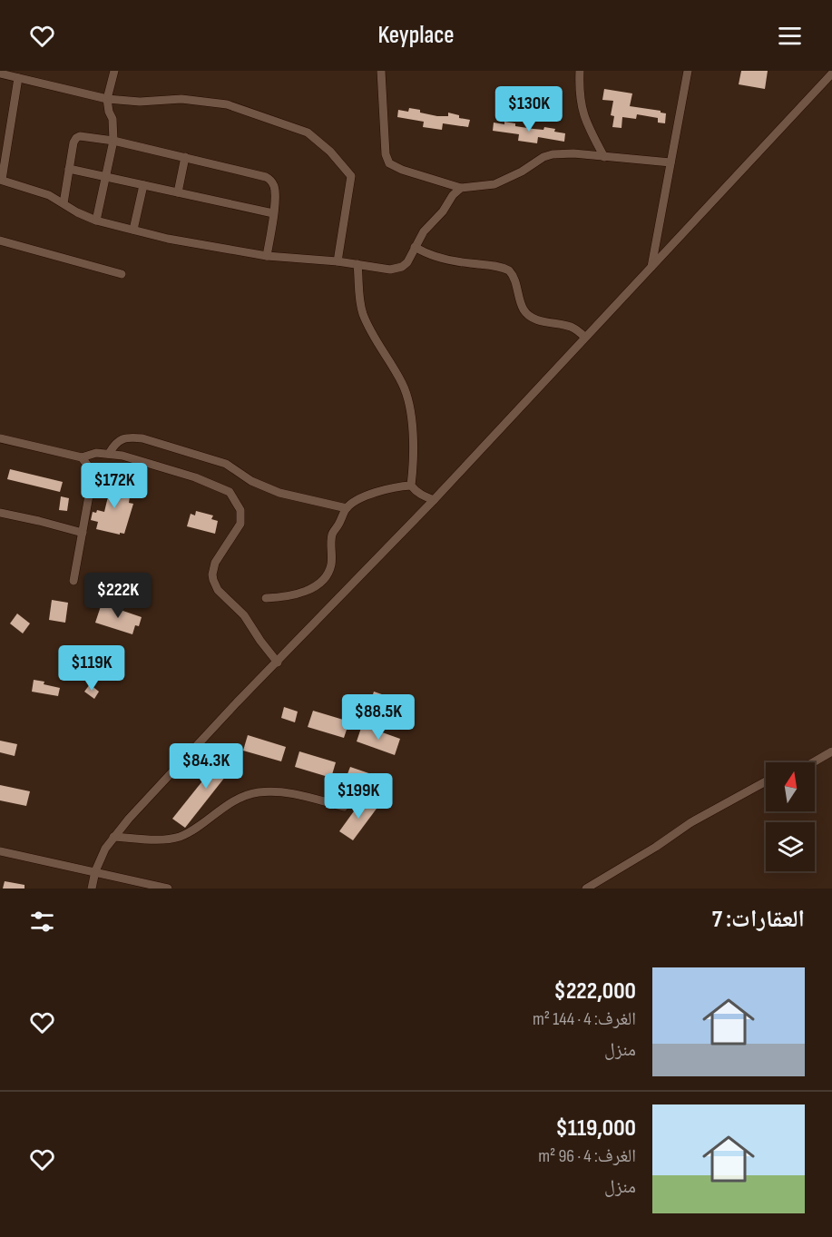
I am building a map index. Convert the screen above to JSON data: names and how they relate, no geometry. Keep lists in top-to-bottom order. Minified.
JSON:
{"north":"top","page":{"header":"Keyplace","price":["$130K","$172K","$222K","$119K","$88.5K","$84.3K","$199K"],"heading":"العقارات: 7","list":[{"name":"$222,000","note":"الغرف: 4 · 144 m² · منزل"},{"name":"$119,000","note":"الغرف: 4 · 96 m² · منزل"}]}}
